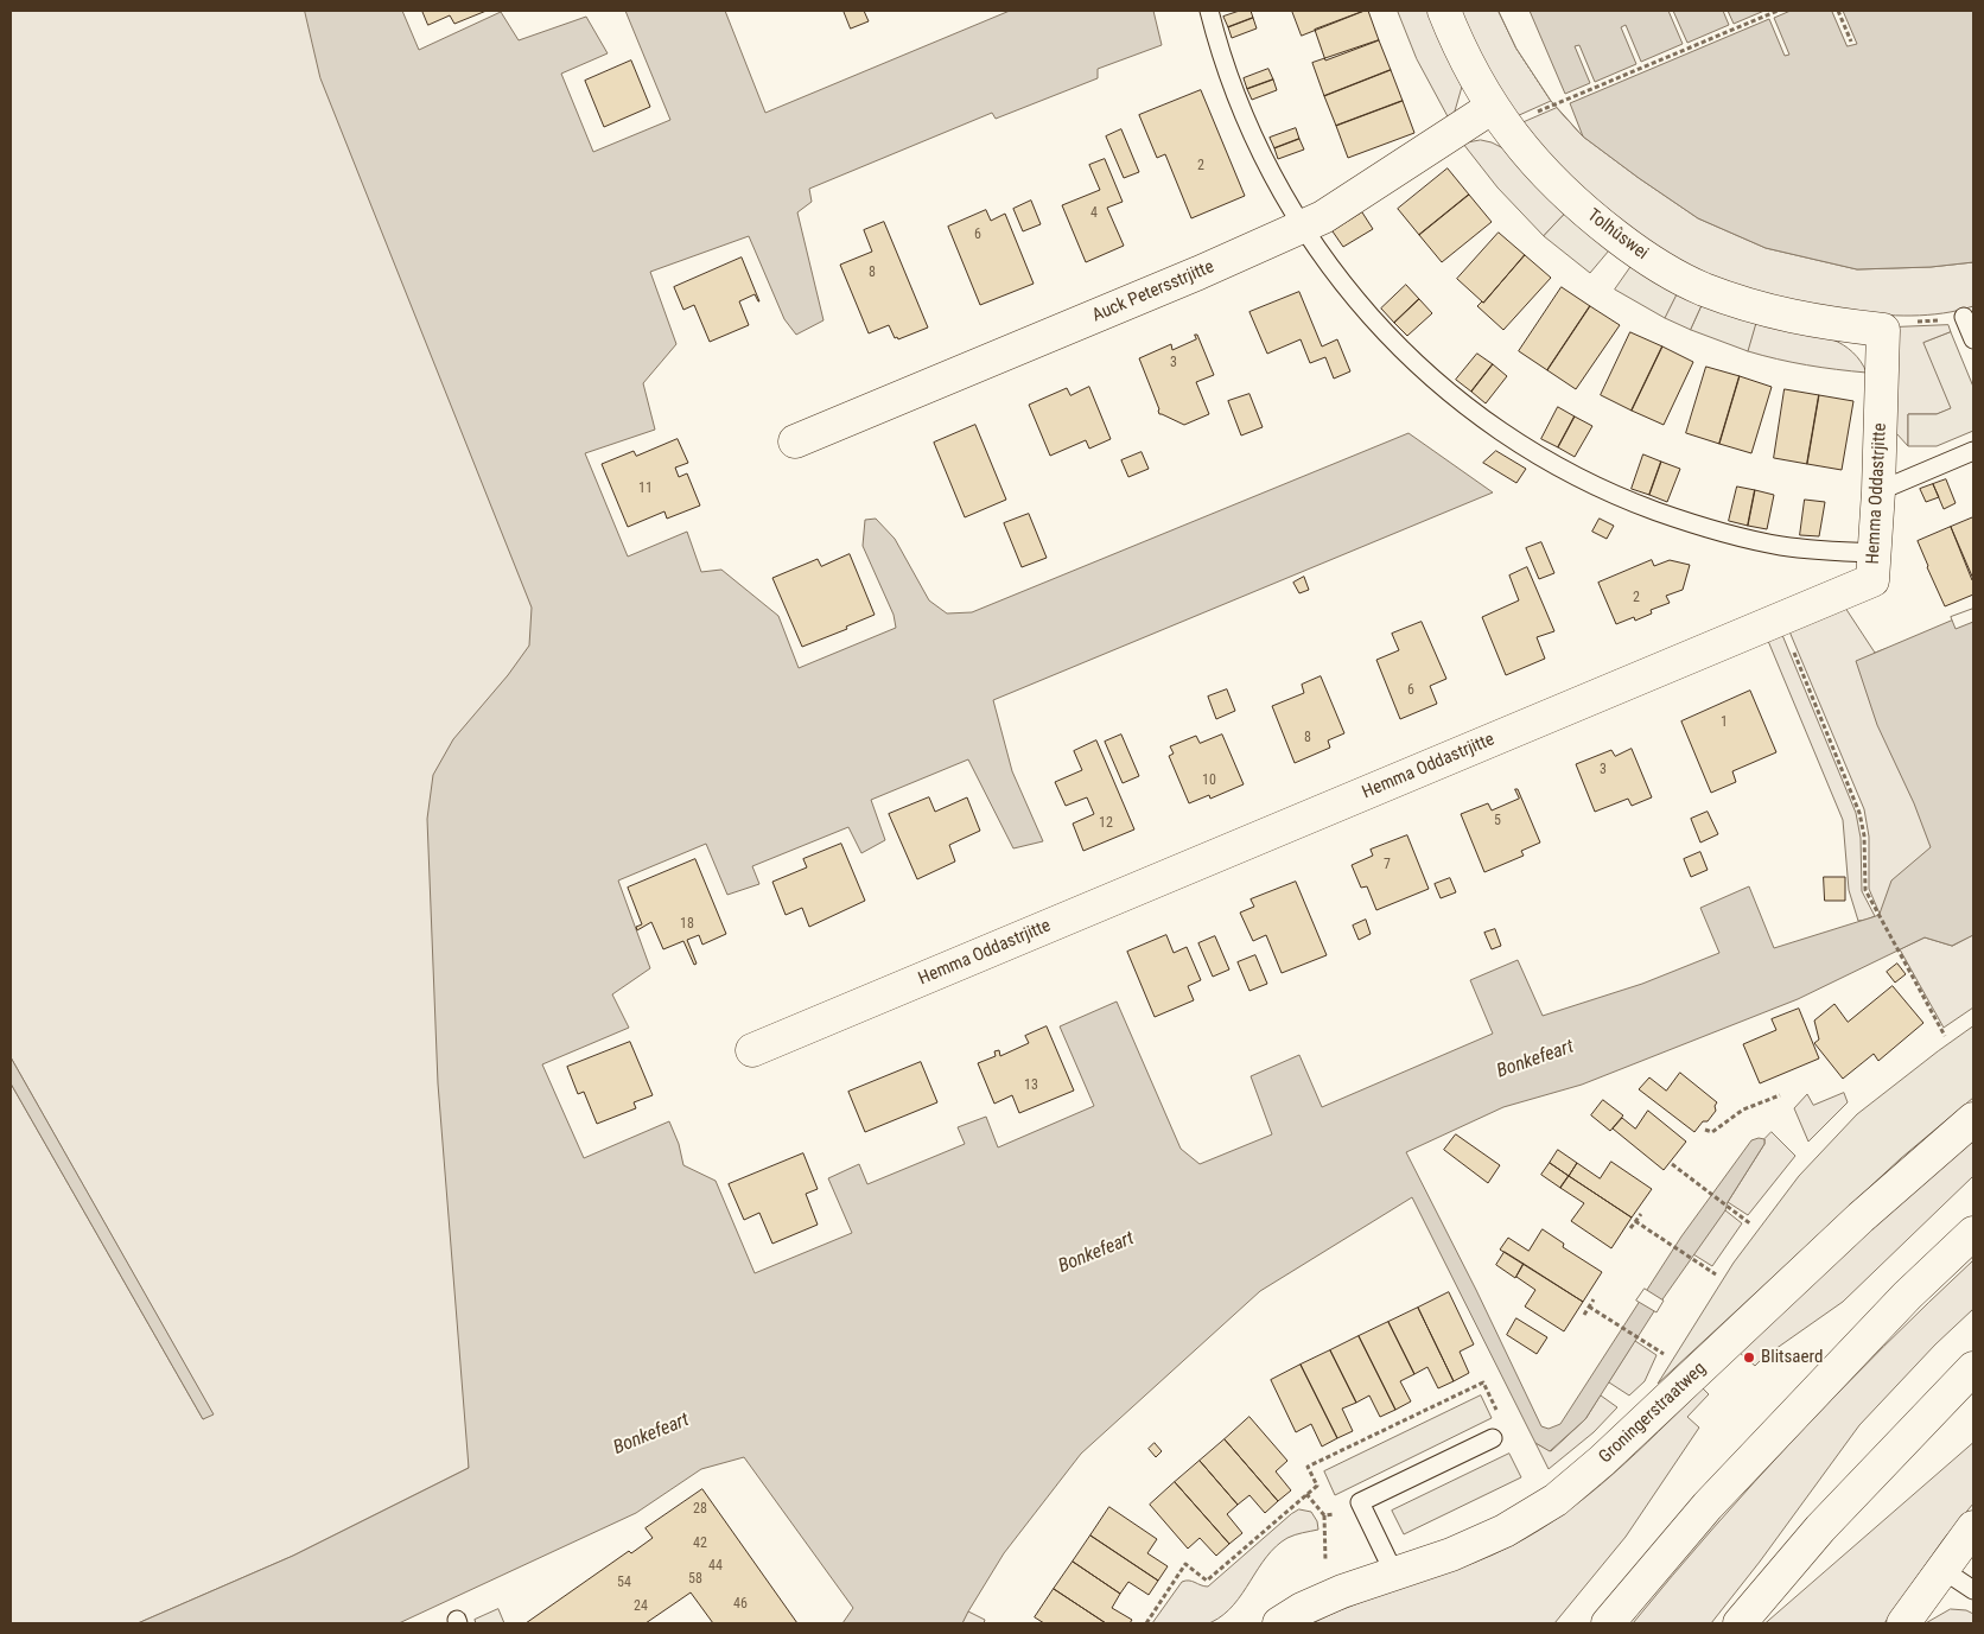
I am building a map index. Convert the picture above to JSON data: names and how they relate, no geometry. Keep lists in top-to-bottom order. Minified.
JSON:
{"streets":{"street":["Tolhûswei","Auck Petersstrjitte","Hemma Oddastrjitte","Groningerstraatweg"]},"crossings":[["Tolhûswei","Auck Petersstrjitte"],["Tolhûswei","Hemma Oddastrjitte"]],"water":["Bonkefeart"],"places":["Blitsaerd"],"house_numbers":["2","4","6","8","3","11","2","6","1","8","3","10","5","12","7","18","13","28","42","44","58","54","46","24"]}
